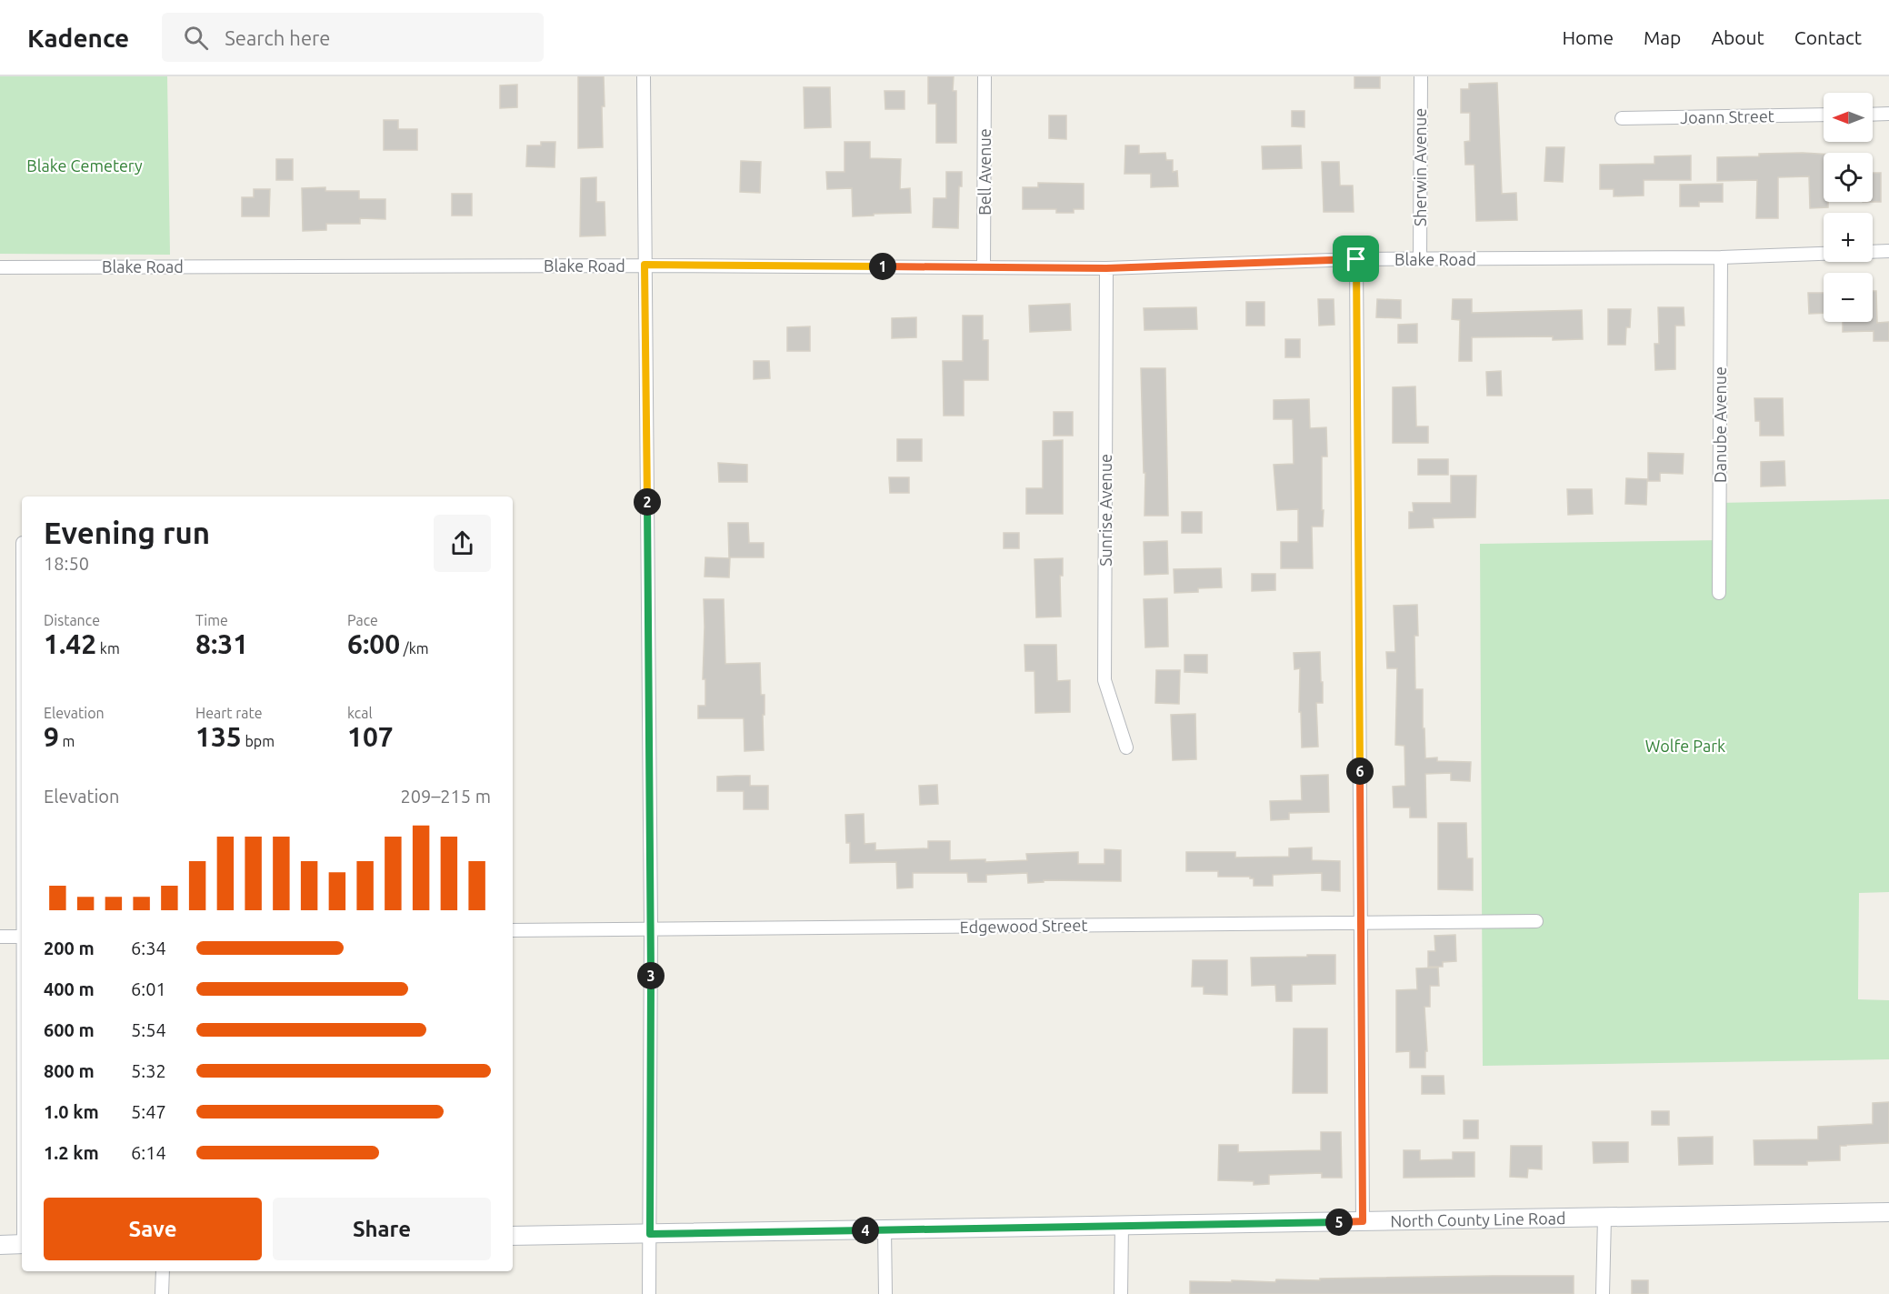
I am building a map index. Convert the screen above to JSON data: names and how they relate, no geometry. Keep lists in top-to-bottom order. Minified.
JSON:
{"streets":{"main road":["North County Line Road"],"street":["Joann Street","Sherwin Avenue","Bell Avenue","Blake Road","Danube Avenue","Sunrise Avenue","Edgewood Street"]},"crossings":[["Sherwin Avenue","Blake Road"],["Bell Avenue","Blake Road"],["Blake Road","Danube Avenue"],["Blake Road","Sunrise Avenue"]],"parks":["Blake Cemetery","Wolfe Park"],"north":"left","page":{"header":"Kadence","search":"Search here","nav":["Home","Map","About","Contact"],"map_buttons":["+","−"],"pins":["1","2","6","3","5","4"],"heading":["Evening run","18:50"],"stats":[["Distance","1.42 km"],["Time","8:31"],["Pace","6:00 /km"],["Elevation","9 m"],["Heart rate","135 bpm"],["kcal","107"]],"chart":["Elevation","209–215 m"],"list":[{"name":"200 m","note":"6:34"},{"name":"400 m","note":"6:01"},{"name":"600 m","note":"5:54"},{"name":"800 m","note":"5:32"},{"name":"1.0 km","note":"5:47"},{"name":"1.2 km","note":"6:14"}],"buttons":["Save","Share"]}}
